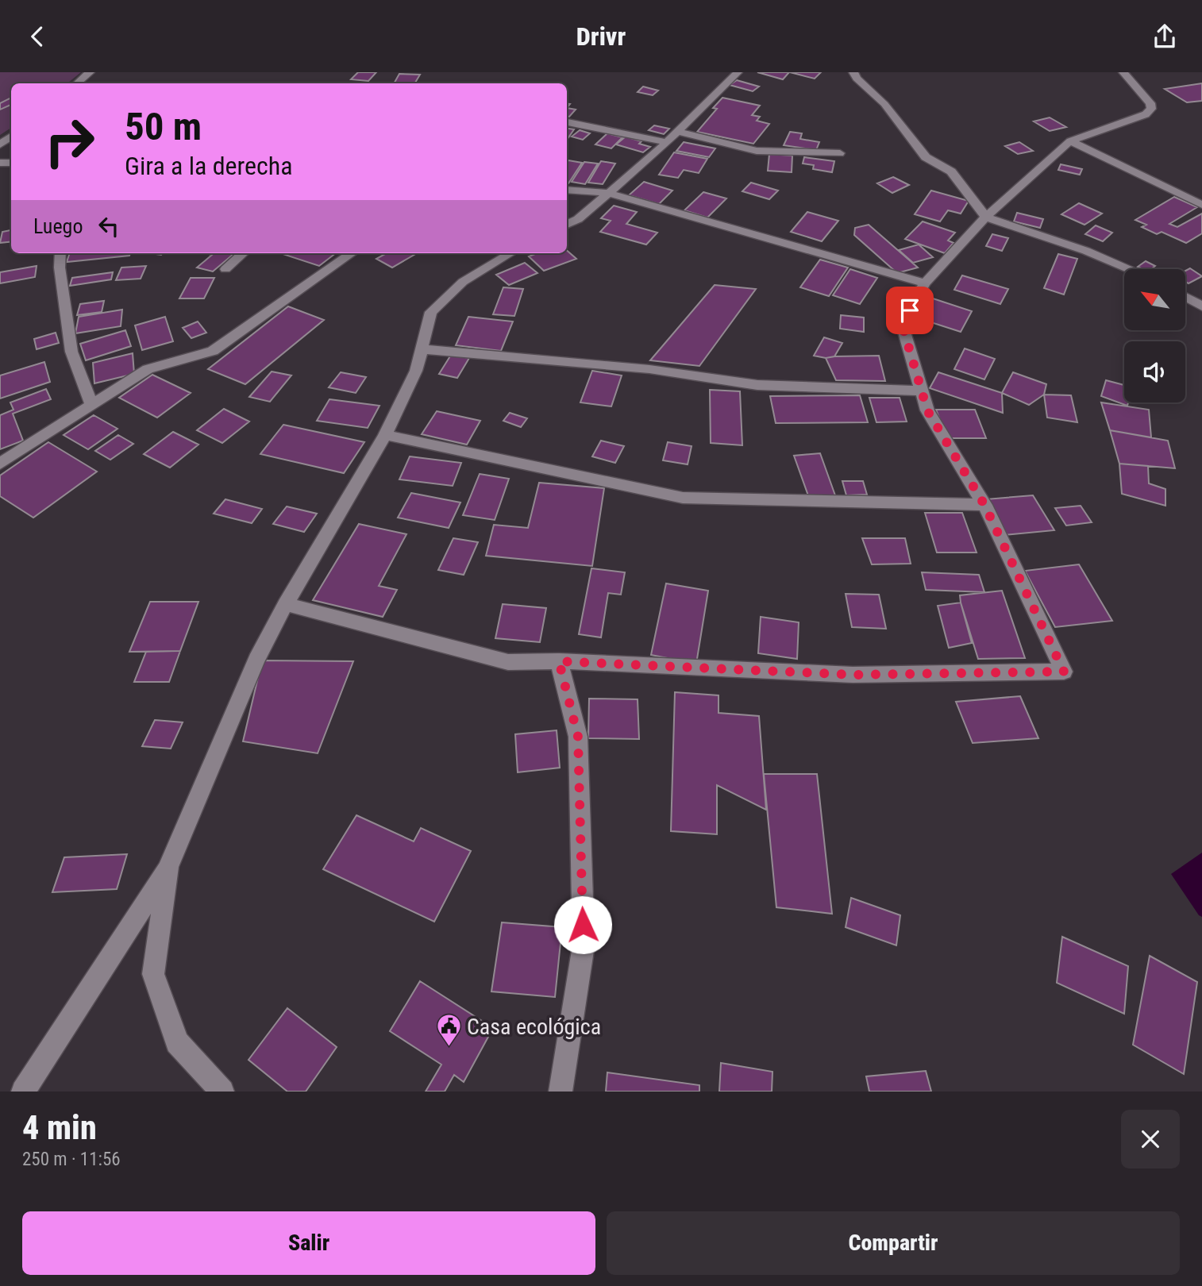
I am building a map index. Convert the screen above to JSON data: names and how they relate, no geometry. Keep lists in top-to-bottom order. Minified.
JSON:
{"places":{"public building":["Casa ecológica"]},"north":"top left","page":{"header":"Drivr","turn":["50 m","Gira a la derecha"],"then":"Luego","heading":["4 min","250 m · 11:56"],"buttons":["Salir","Compartir"]}}
